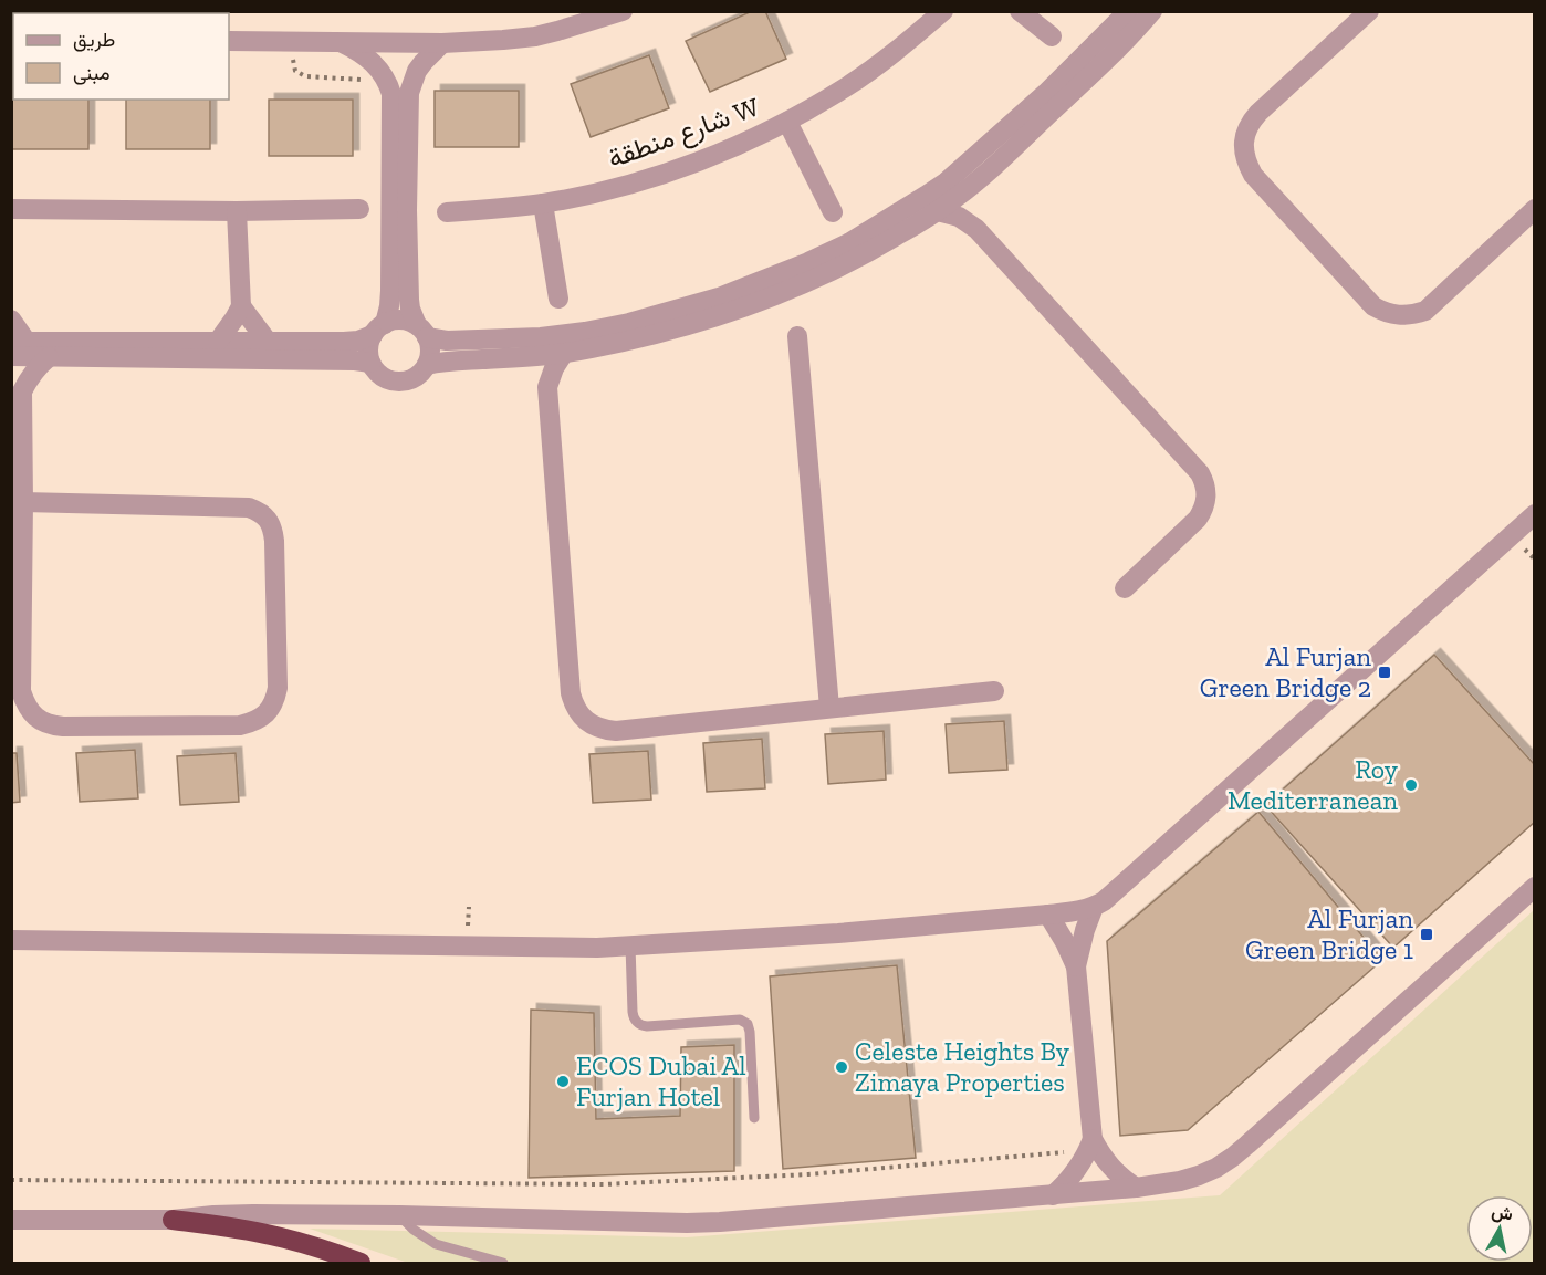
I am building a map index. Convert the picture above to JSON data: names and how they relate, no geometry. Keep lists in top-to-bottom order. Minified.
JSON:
{"streets":{"street":["شارع منطقة W"]},"places":{"transit":["Al Furjan Green Bridge 2","Al Furjan Green Bridge 1"],"other":["Roy Mediterranean","Celeste Heights By Zimaya Properties","ECOS Dubai Al Furjan Hotel"]},"legend":["طريق","مبنى"],"north":"top"}
